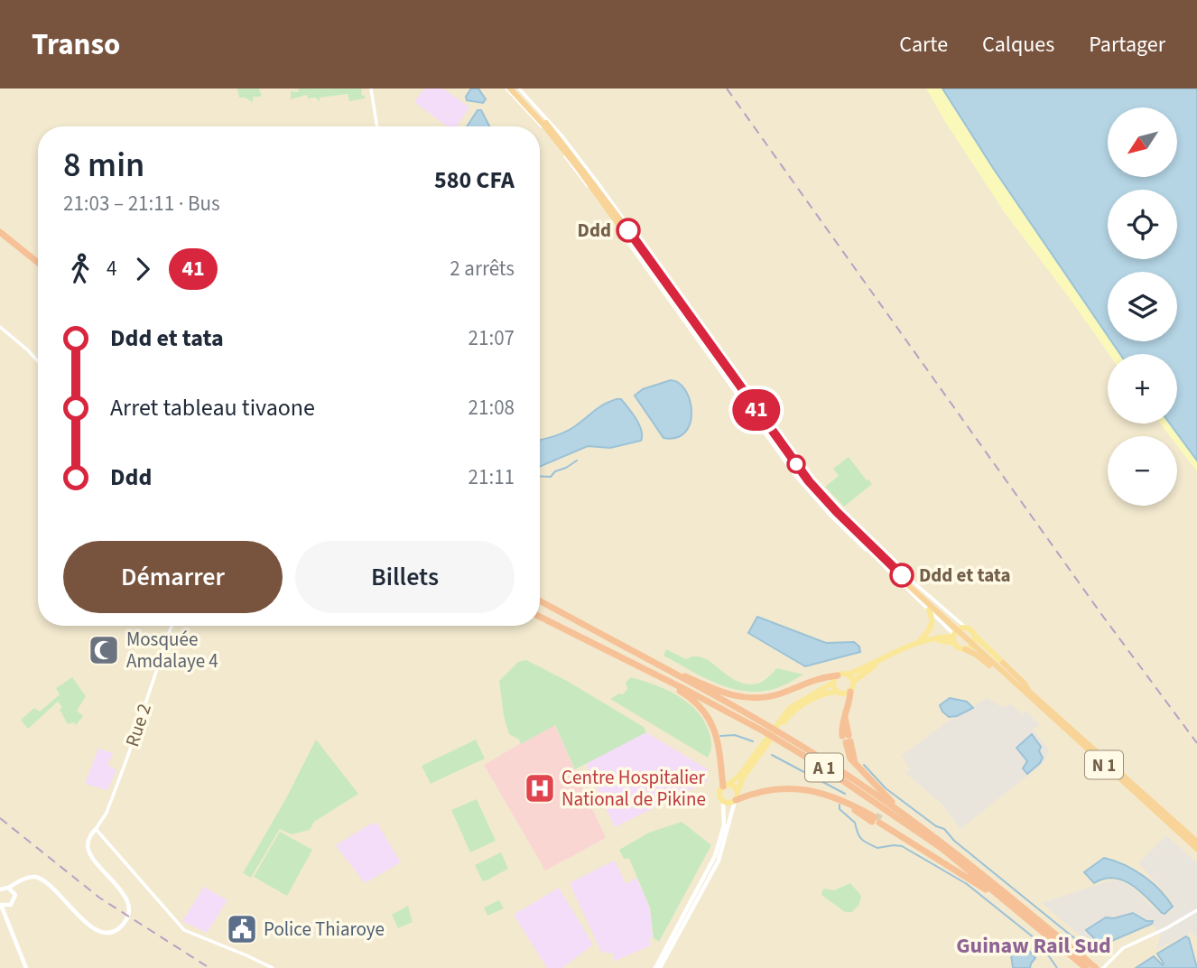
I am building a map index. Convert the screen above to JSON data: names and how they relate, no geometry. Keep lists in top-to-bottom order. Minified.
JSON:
{"streets":{"highway":["N 1","A 1"],"street":["Rue 2"]},"districts":["Guinaw Rail Sud"],"places":{"other":["Ddd","Ddd et tata"],"mosque":["Mosquée Amdalaye 4"],"hospital":["Centre Hospitalier National de Pikine"],"public building":["Police Thiaroye"]},"lines":["bus line 41"],"north":"bottom left","page":{"header":"Transo","nav":["Carte","Calques","Partager"],"on_map":"41","map_buttons":["+","−"],"heading":["8 min","21:03 – 21:11 · Bus","580 CFA"],"legs":["4","41","2 arrêts"],"list":[{"name":"Ddd et tata","value":"21:07"},{"name":"Arret tableau tivaone","value":"21:08"},{"name":"Ddd","value":"21:11"}],"buttons":["Démarrer","Billets"]}}
